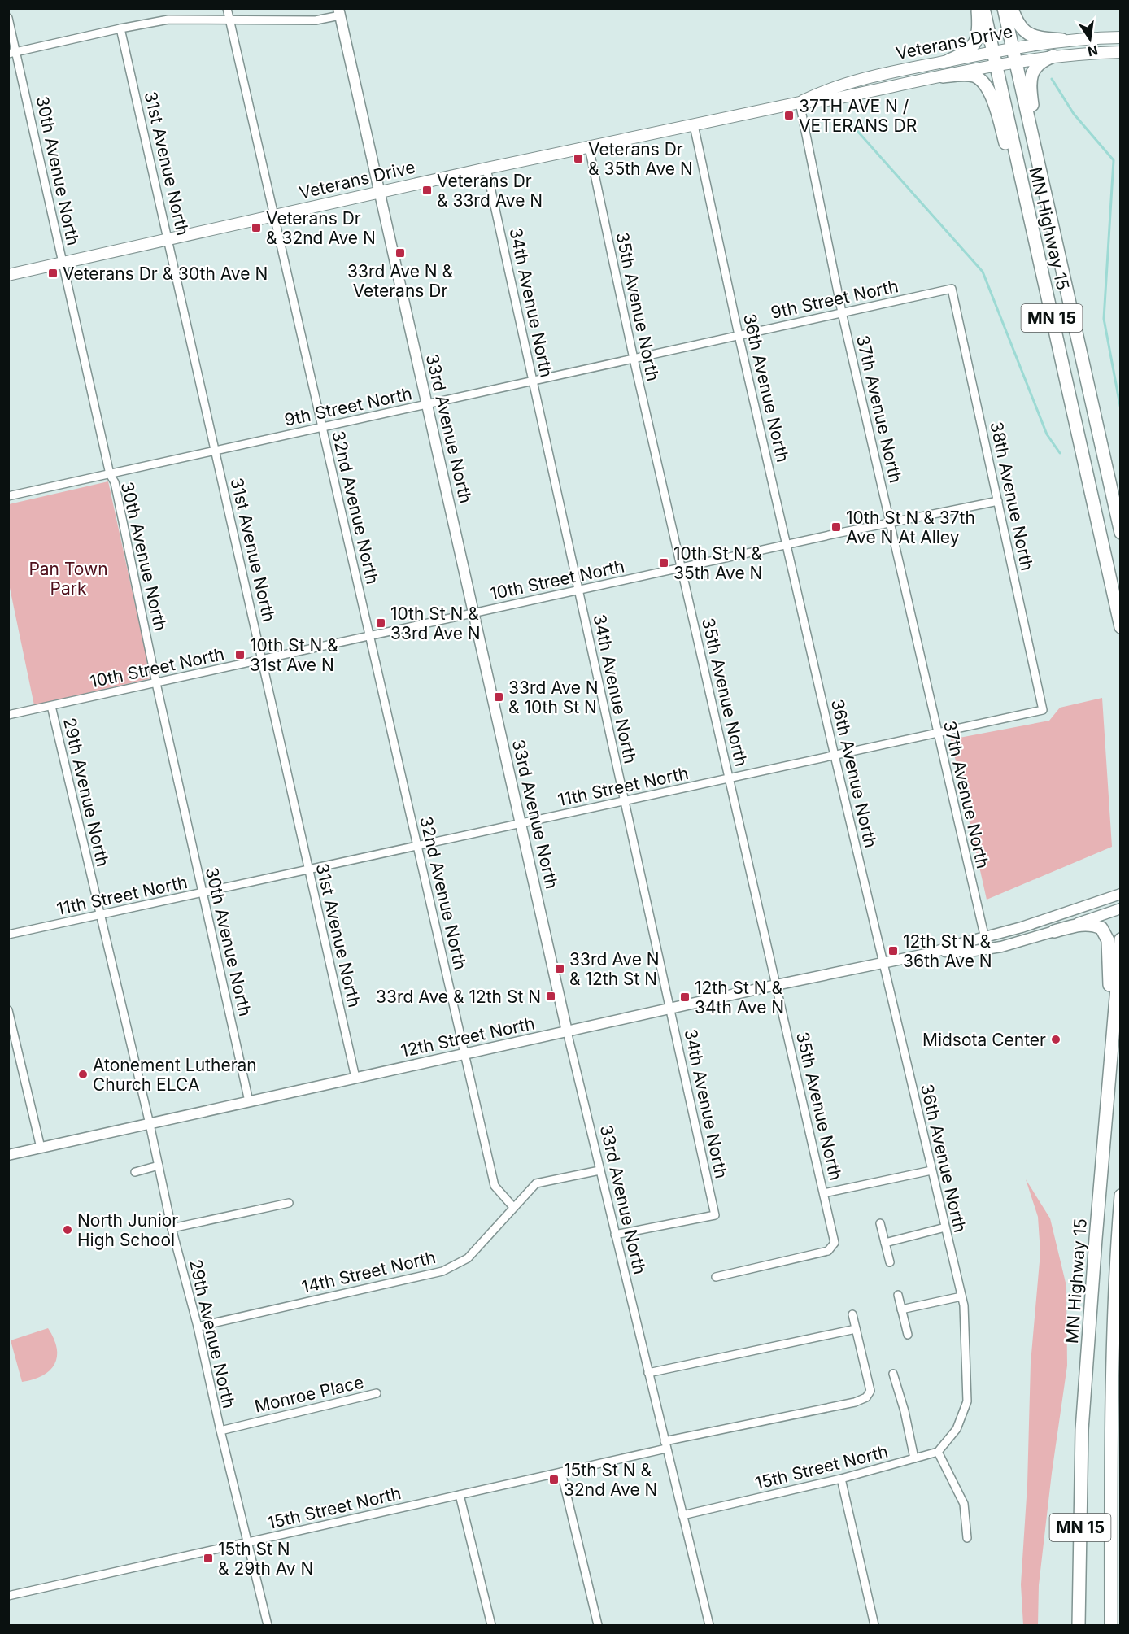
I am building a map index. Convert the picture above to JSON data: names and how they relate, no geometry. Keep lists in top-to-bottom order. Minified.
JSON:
{"streets":{"highway":["MN Highway 15","MN 15"],"main road":["Veterans Drive"],"street":["31st Avenue North","30th Avenue North","9th Street North","34th Avenue North","35th Avenue North","36th Avenue North","37th Avenue North","33rd Avenue North","38th Avenue North","32nd Avenue North","10th Street North","11th Street North","29th Avenue North","12th Street North","14th Street North","Monroe Place","15th Street North"]},"crossings":[["Veterans Drive","31st Avenue North"],["Veterans Drive","30th Avenue North"],["Veterans Drive","MN Highway 15"],["Veterans Drive","34th Avenue North"],["Veterans Drive","35th Avenue North"],["Veterans Drive","36th Avenue North"],["Veterans Drive","37th Avenue North"],["Veterans Drive","33rd Avenue North"],["Veterans Drive","32nd Avenue North"],["31st Avenue North","9th Street North"],["31st Avenue North","10th Street North"],["31st Avenue North","11th Street North"],["31st Avenue North","12th Street North"],["30th Avenue North","9th Street North"],["30th Avenue North","10th Street North"],["30th Avenue North","11th Street North"],["30th Avenue North","12th Street North"],["9th Street North","34th Avenue North"],["9th Street North","35th Avenue North"],["9th Street North","36th Avenue North"],["9th Street North","37th Avenue North"],["9th Street North","33rd Avenue North"],["9th Street North","38th Avenue North"],["9th Street North","32nd Avenue North"],["34th Avenue North","33rd Avenue North"],["34th Avenue North","10th Street North"],["34th Avenue North","11th Street North"],["34th Avenue North","12th Street North"],["35th Avenue North","10th Street North"],["35th Avenue North","11th Street North"],["35th Avenue North","12th Street North"],["36th Avenue North","10th Street North"],["36th Avenue North","11th Street North"],["36th Avenue North","12th Street North"],["36th Avenue North","15th Street North"],["37th Avenue North","10th Street North"],["37th Avenue North","11th Street North"],["37th Avenue North","12th Street North"],["33rd Avenue North","10th Street North"],["33rd Avenue North","11th Street North"],["33rd Avenue North","12th Street North"],["33rd Avenue North","14th Street North"],["33rd Avenue North","15th Street North"],["38th Avenue North","10th Street North"],["38th Avenue North","11th Street North"],["32nd Avenue North","10th Street North"],["32nd Avenue North","11th Street North"],["32nd Avenue North","12th Street North"],["32nd Avenue North","14th Street North"],["10th Street North","29th Avenue North"],["11th Street North","29th Avenue North"],["29th Avenue North","12th Street North"],["29th Avenue North","14th Street North"],["29th Avenue North","Monroe Place"],["29th Avenue North","15th Street North"]],"parks":["Pan Town Park"],"places":{"transit":["37TH AVE N / VETERANS DR","Veterans Dr & 35th Ave N","Veterans Dr & 33rd Ave N","Veterans Dr & 32nd Ave N","33rd Ave N & Veterans Dr","Veterans Dr & 30th Ave N","10th St N & 37th Ave N At Alley","10th St N & 35th Ave N","10th St N & 33rd Ave N","10th St N & 31st Ave N","33rd Ave N & 10th St N","12th St N & 36th Ave N","33rd Ave N & 12th St N","33rd Ave & 12th St N","12th St N & 34th Ave N","15th St N & 32nd Ave N","15th St N & 29th Av N"],"other":["Midsota Center","Atonement Lutheran Church ELCA","North Junior High School"]},"north":"bottom"}
